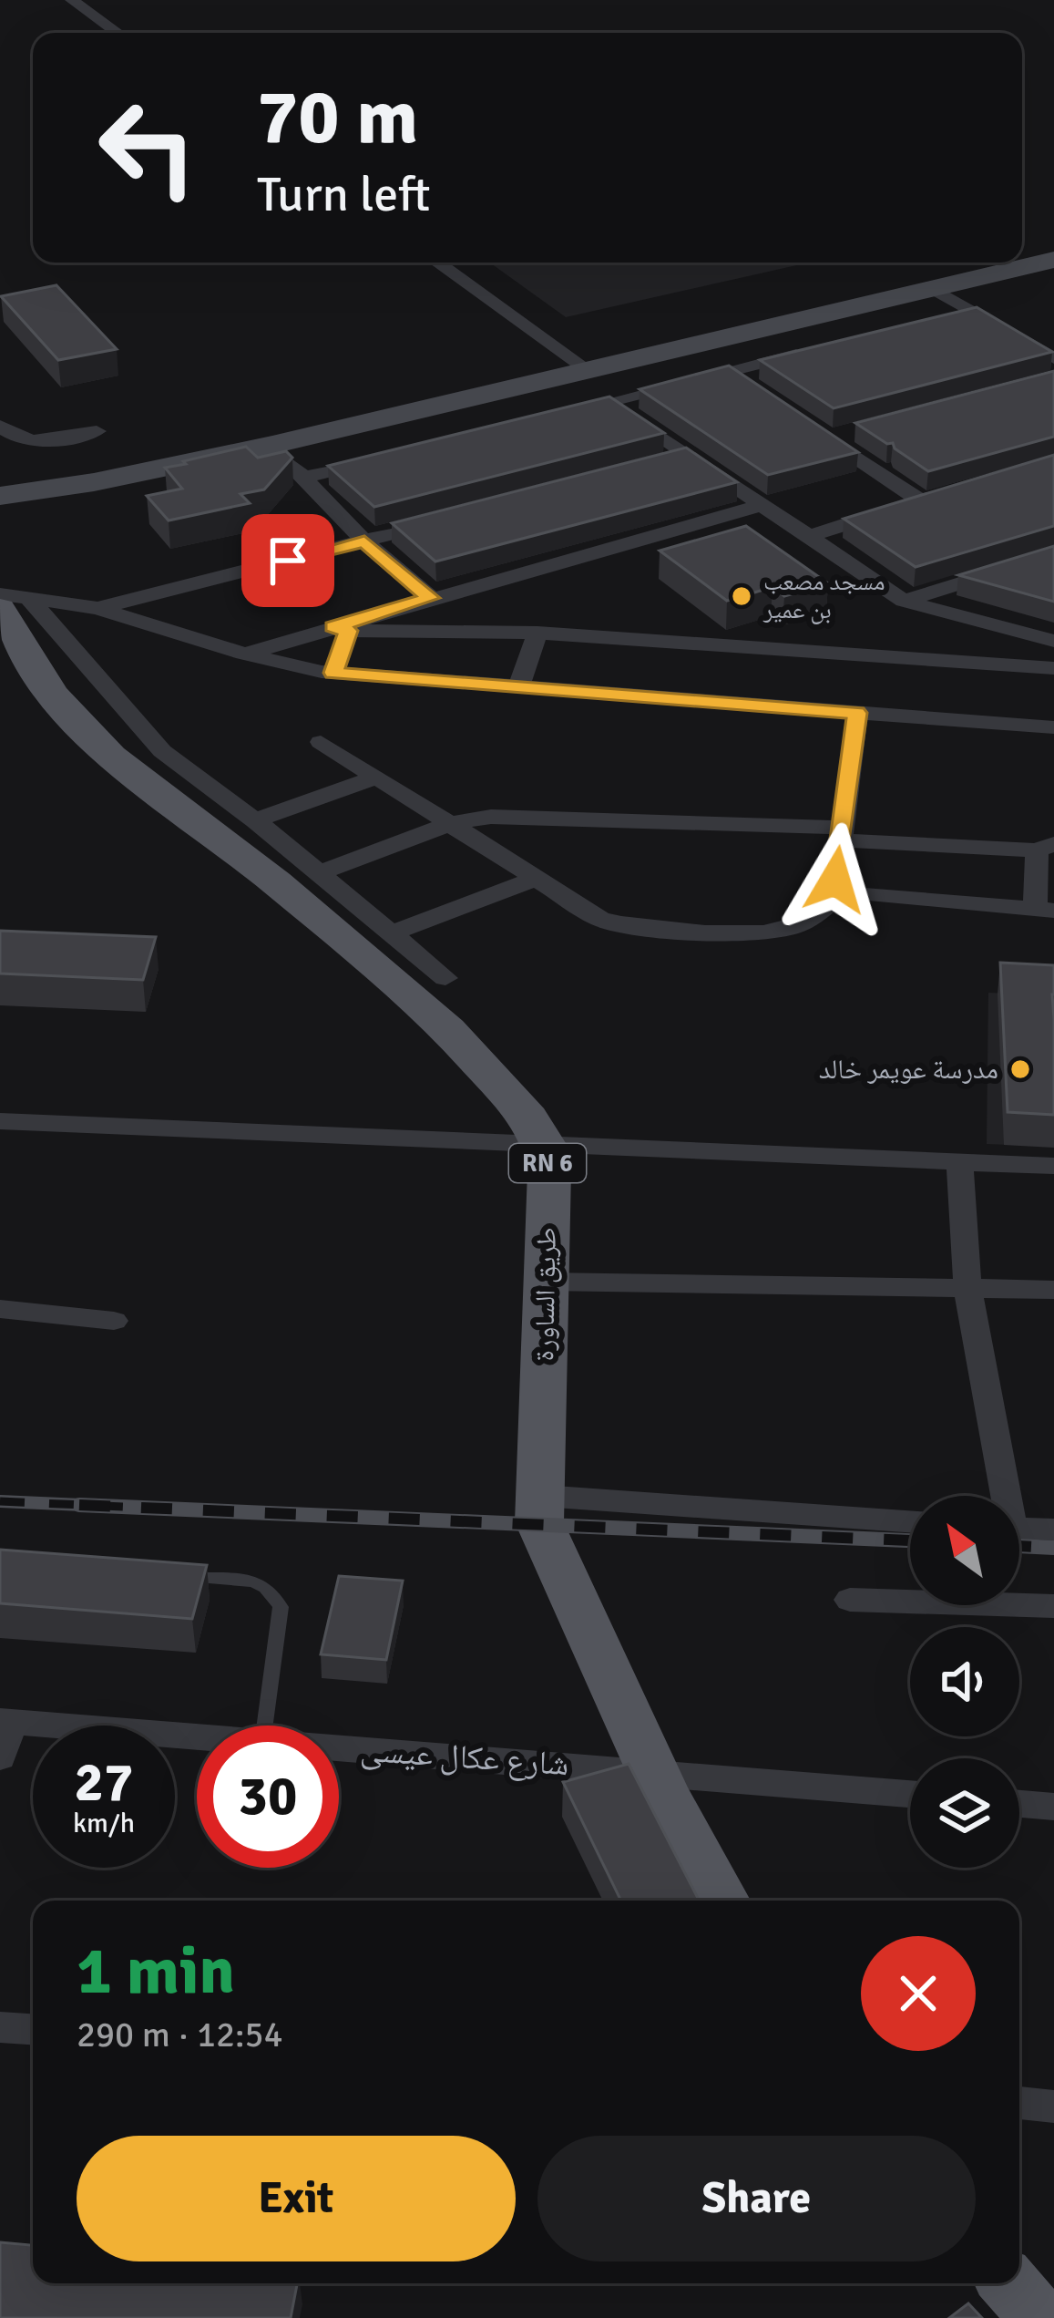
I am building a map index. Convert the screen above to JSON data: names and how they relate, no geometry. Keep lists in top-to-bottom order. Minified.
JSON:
{"streets":{"main road":["RN 6","طريق الساورة"],"street":["شارع عكال عيسى"]},"crossings":[["RN 6","طريق الساورة"],["طريق الساورة","شارع عكال عيسى"]],"places":["مسجد مصعب بن عمير","مدرسة عويمر خالد"],"north":"top left","page":{"turn":["70 m","Turn left"],"speed":"27 km/h","limit":"30","heading":["1 min","290 m · 12:54"],"buttons":["Exit","Share"]}}
